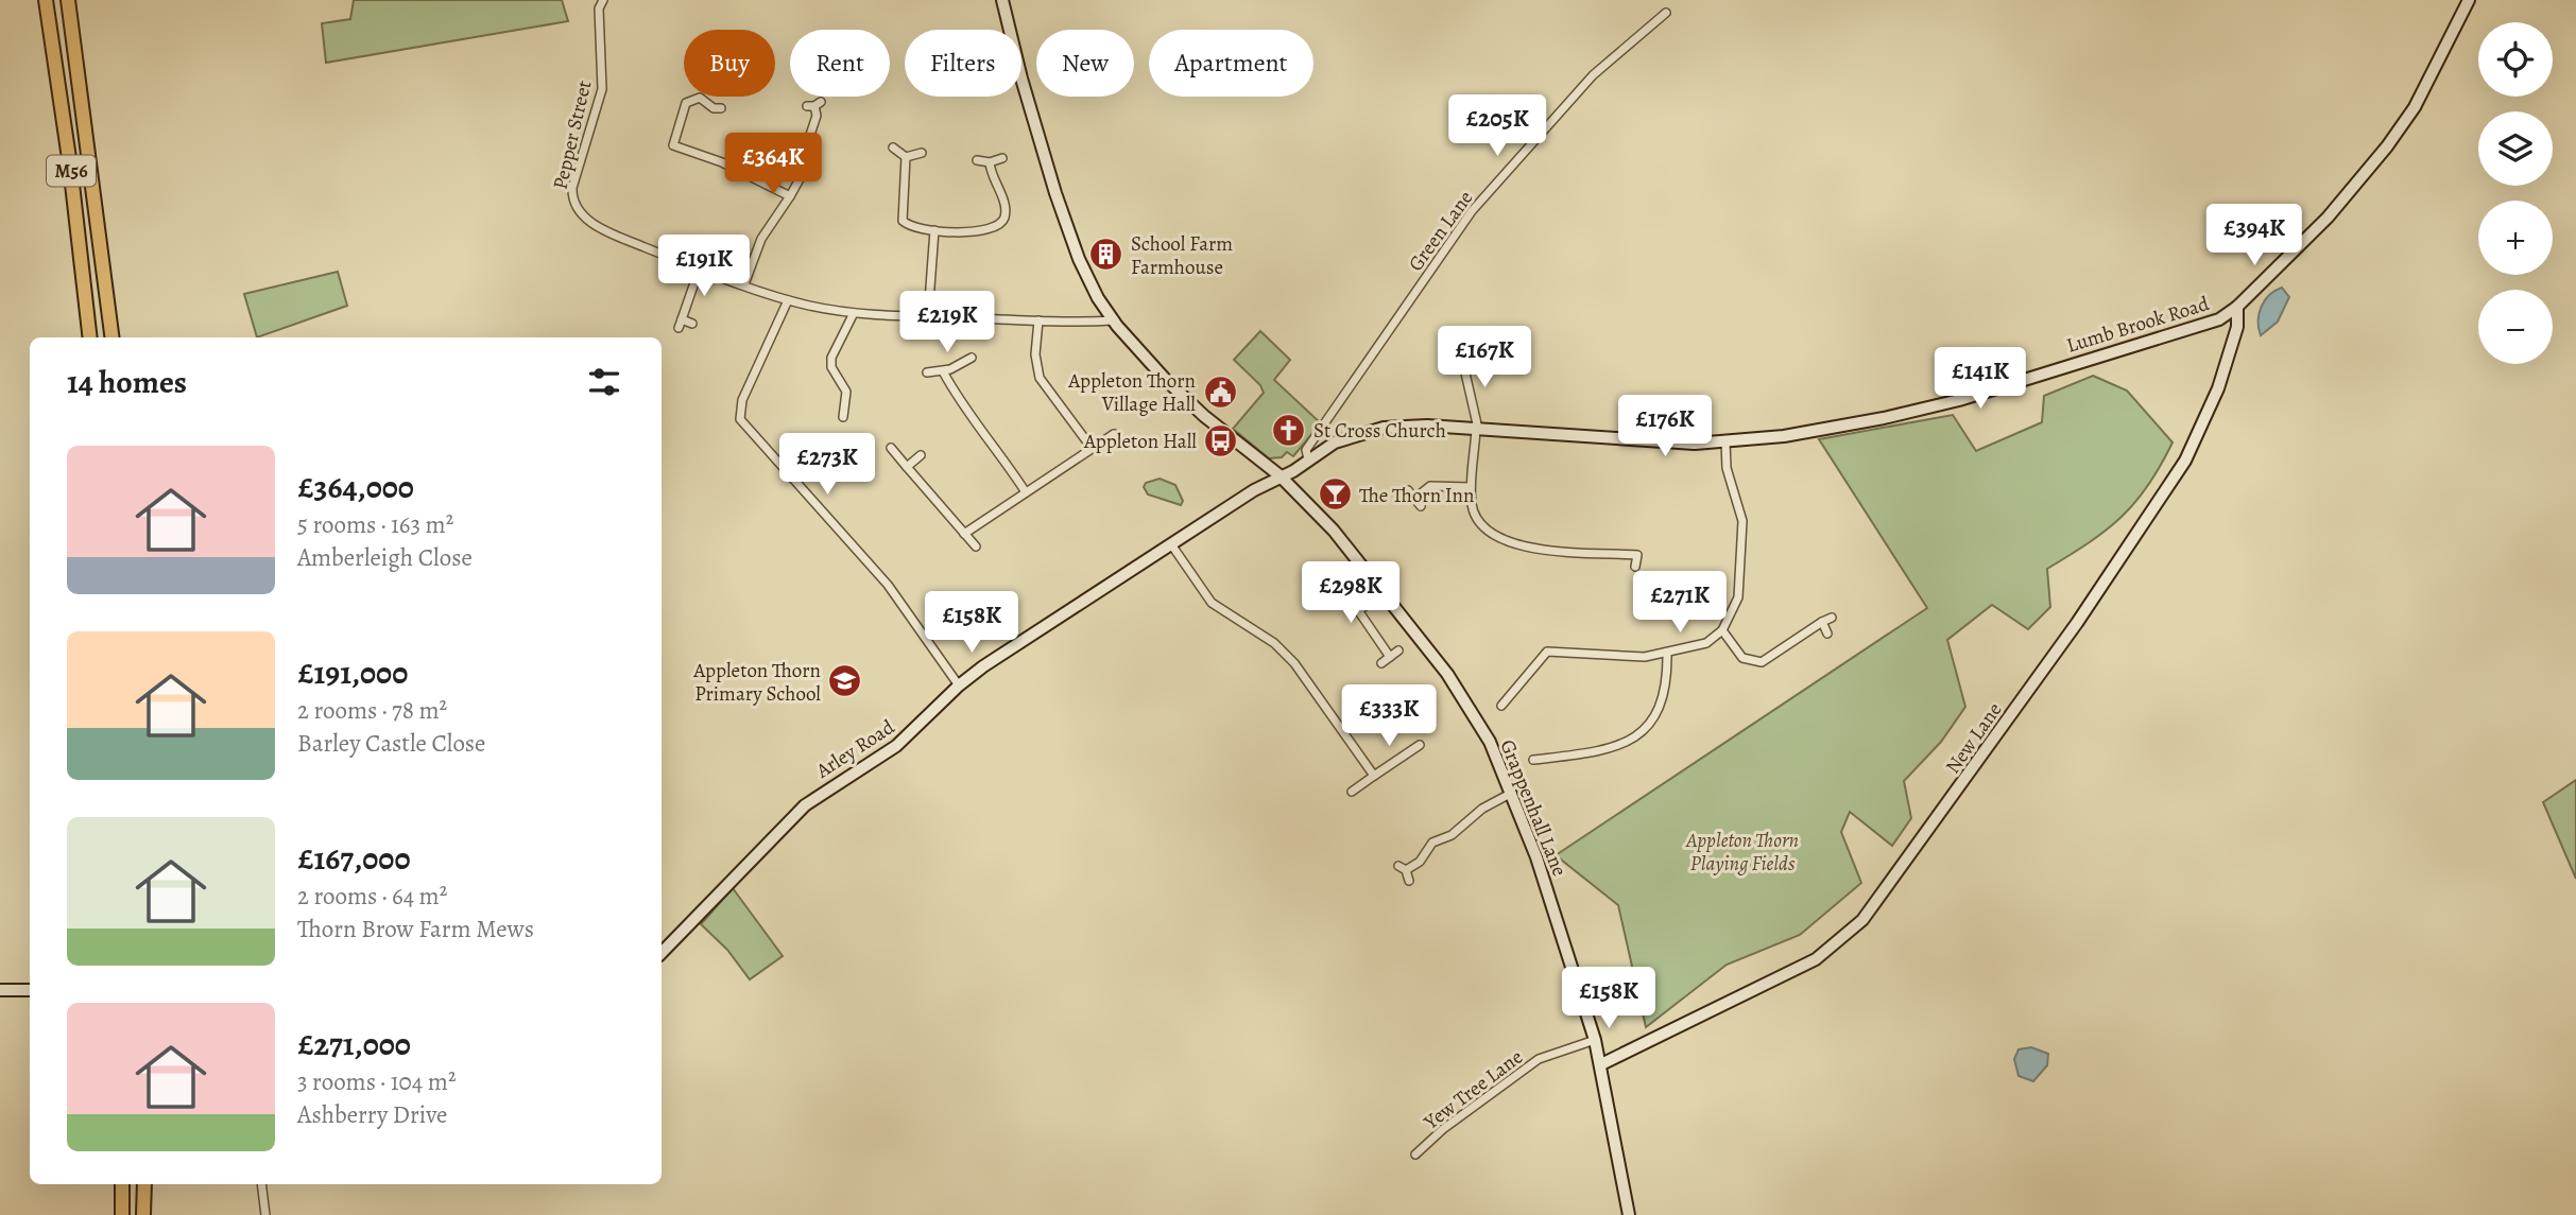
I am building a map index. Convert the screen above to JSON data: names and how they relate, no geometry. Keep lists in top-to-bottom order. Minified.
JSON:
{"streets":{"highway":["M56"],"street":["Pepper Street","Green Lane","Lumb Brook Road","New Lane","Arley Road","Grappenhall Lane","Yew Tree Lane"]},"crossings":[["Pepper Street","Grappenhall Lane"],["Green Lane","Lumb Brook Road"],["Lumb Brook Road","New Lane"],["Lumb Brook Road","Arley Road"],["Lumb Brook Road","Grappenhall Lane"],["New Lane","Grappenhall Lane"],["Arley Road","Grappenhall Lane"],["Grappenhall Lane","Yew Tree Lane"]],"parks":["Appleton Thorn Playing Fields"],"places":{"building":["School Farm Farmhouse"],"public building":["Appleton Thorn Village Hall"],"church":["St Cross Church"],"bus stop":["Appleton Hall"],"bar":["The Thorn Inn"],"school or university":["Appleton Thorn Primary School"]},"page":{"map_buttons":["+","−"],"chip":["Buy","Rent","Filters","New","Apartment"],"price":["£205K","£364K","£394K","£191K","£219K","£167K","£141K","£176K","£273K","£298K","£271K","£158K","£333K","£158K"],"heading":"14 homes","list":[{"name":"£364,000","note":"5 rooms · 163 m² · Amberleigh Close"},{"name":"£191,000","note":"2 rooms · 78 m² · Barley Castle Close"},{"name":"£167,000","note":"2 rooms · 64 m² · Thorn Brow Farm Mews"},{"name":"£271,000","note":"3 rooms · 104 m² · Ashberry Drive"}]}}
